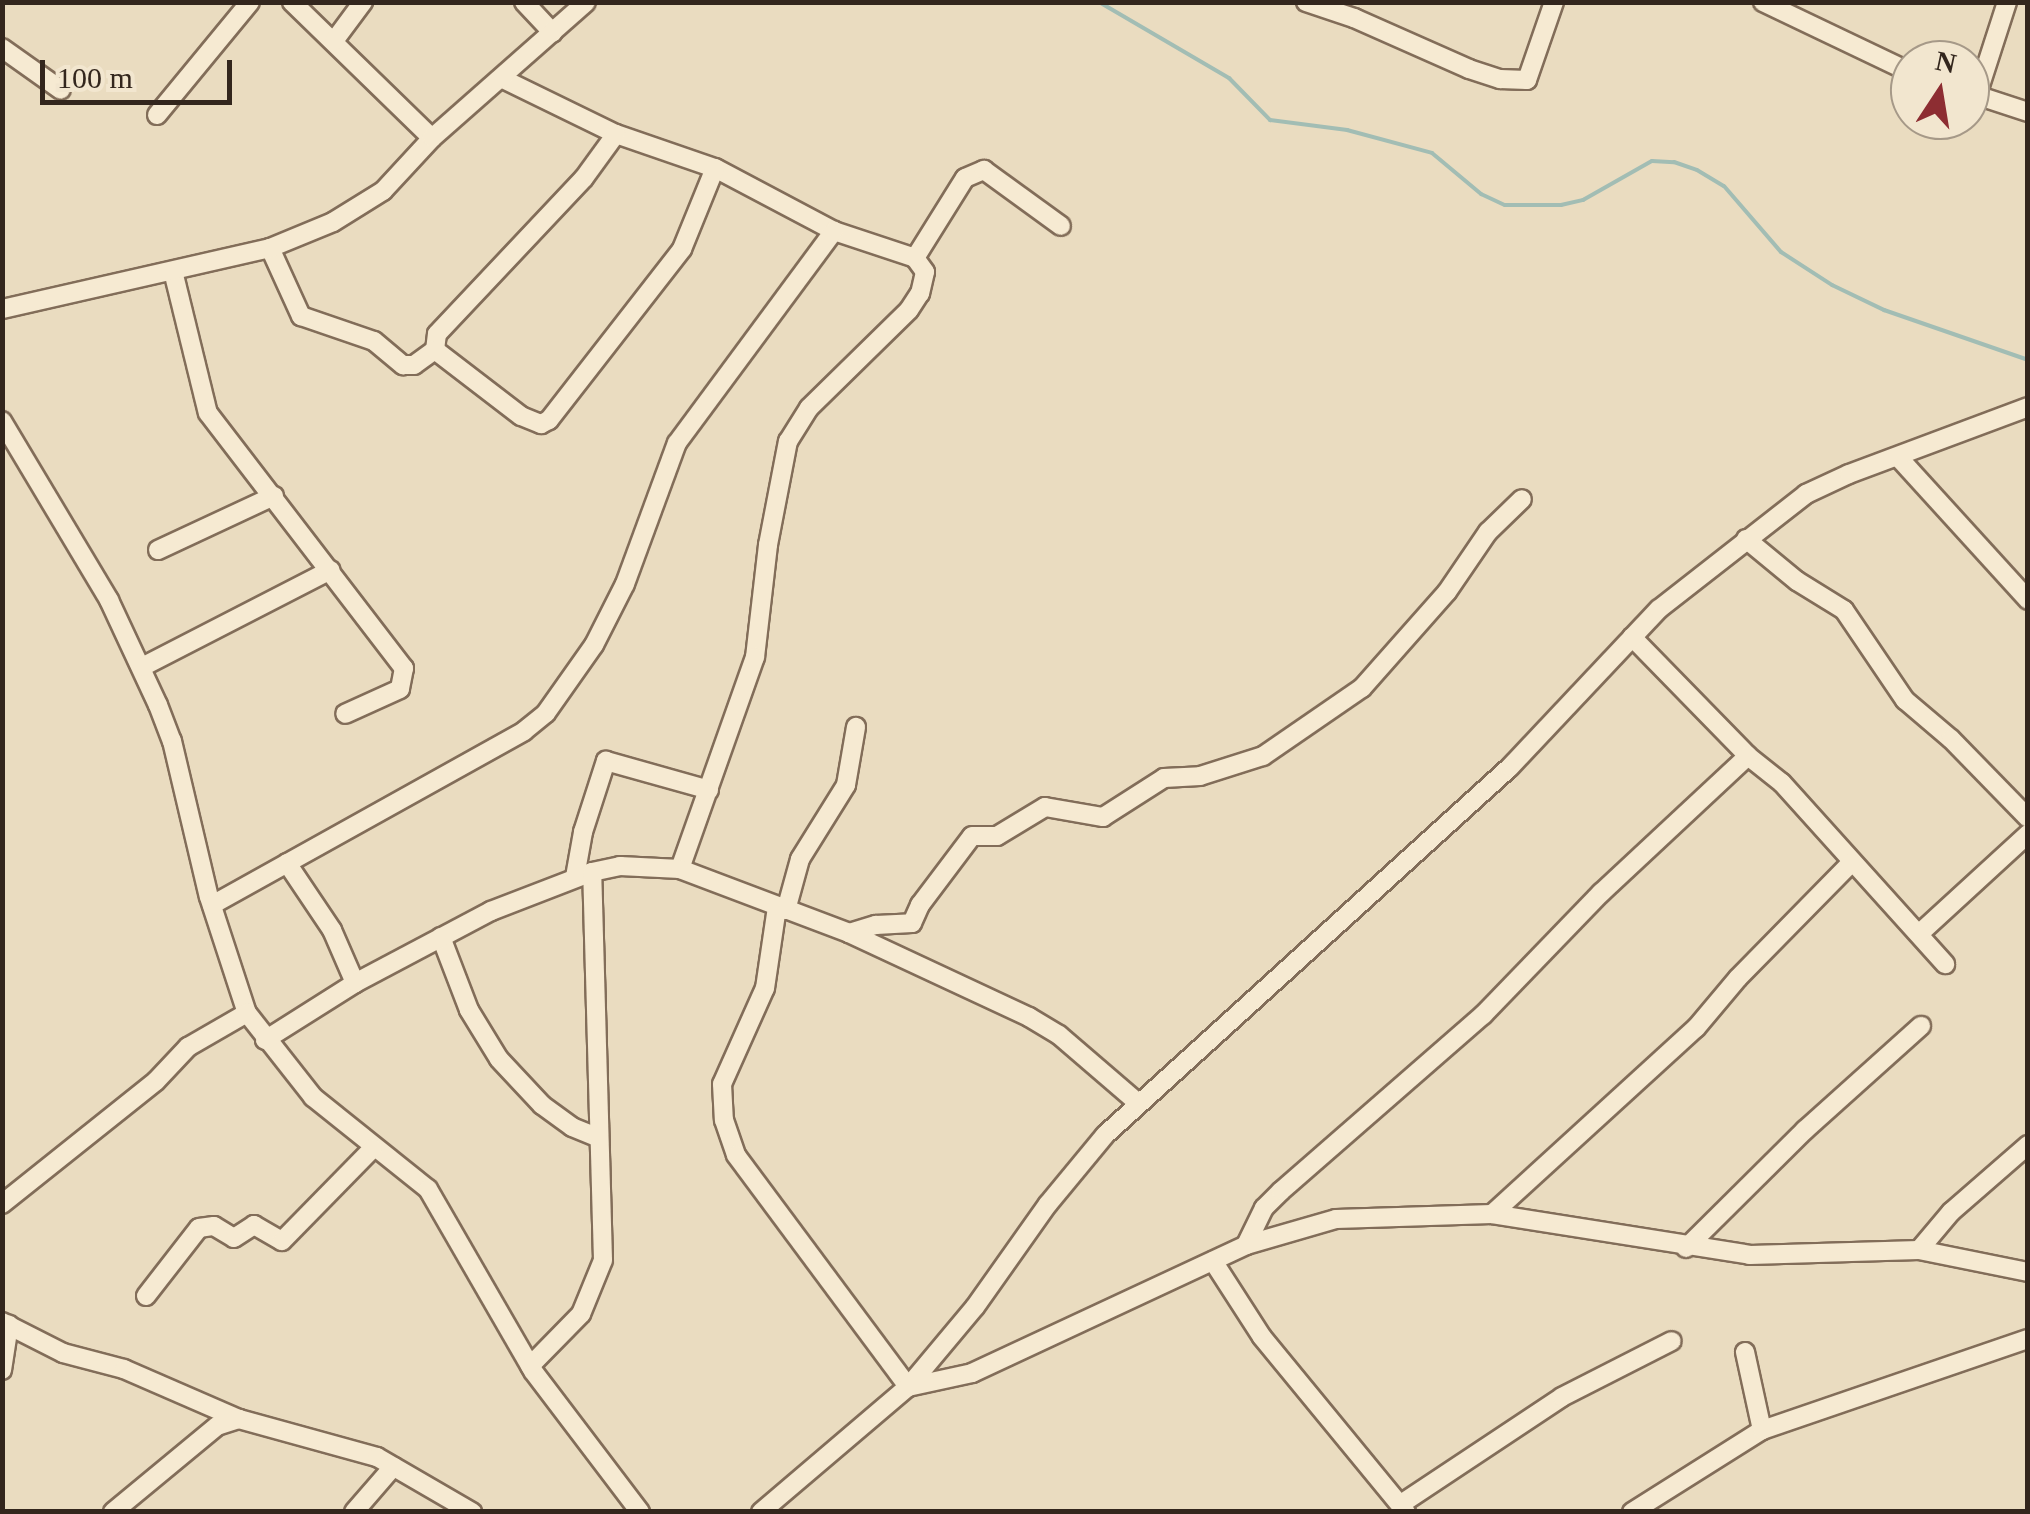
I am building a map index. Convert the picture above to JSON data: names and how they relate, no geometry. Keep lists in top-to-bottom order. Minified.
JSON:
{"scale_bar":"100 m","north":"top"}
